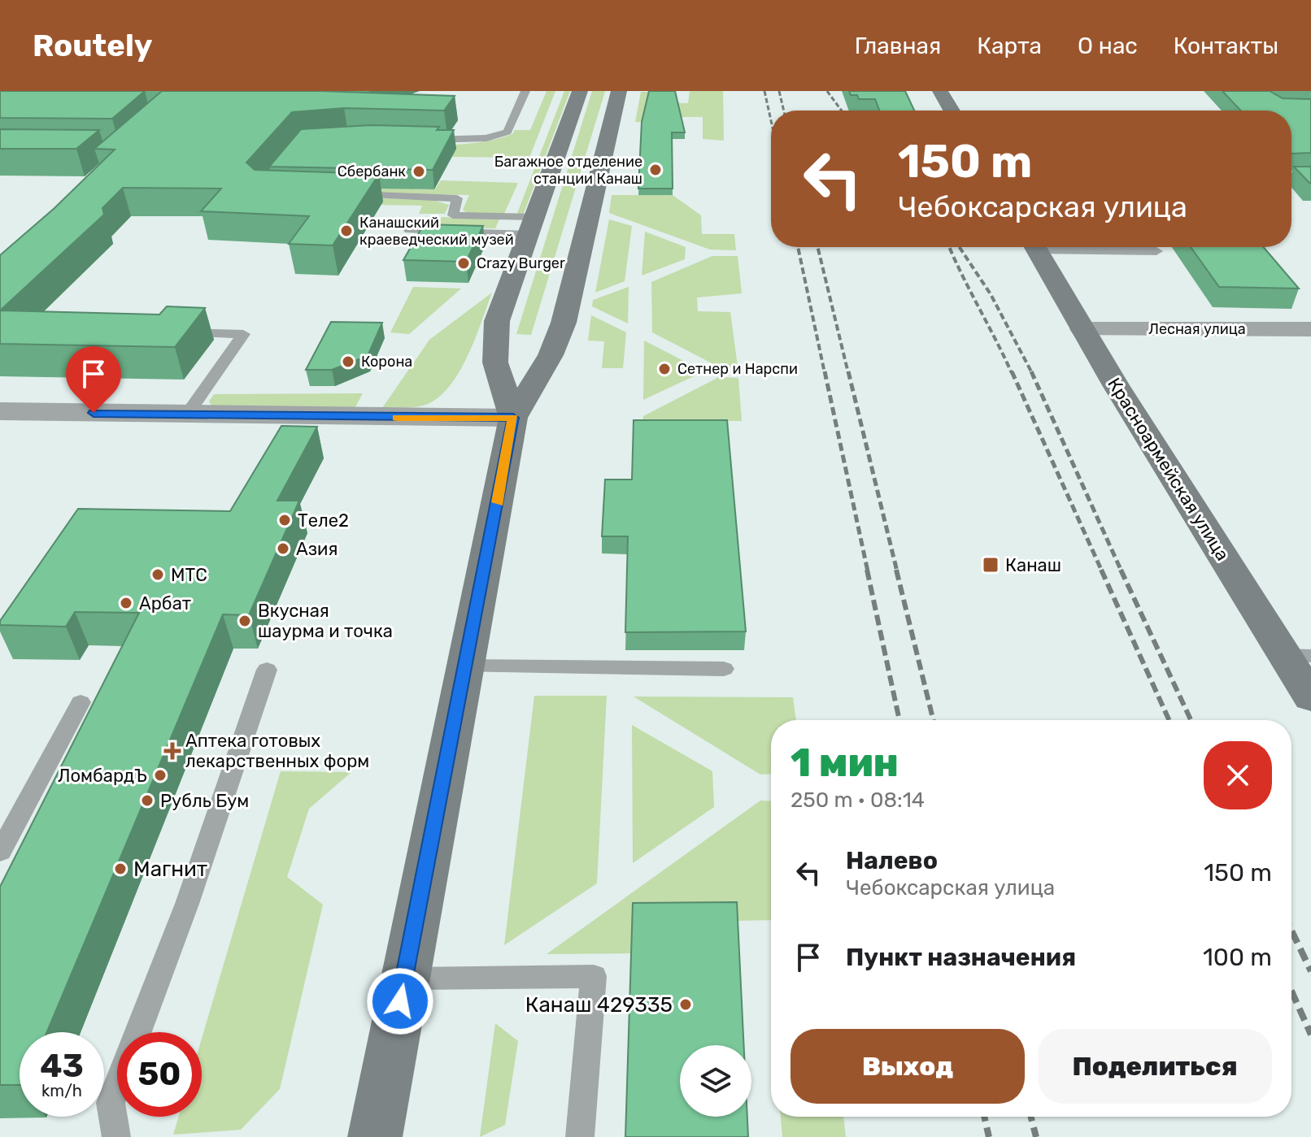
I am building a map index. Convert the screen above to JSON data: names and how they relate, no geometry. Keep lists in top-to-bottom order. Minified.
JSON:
{"streets":{"main road":["Красноармейская улица"],"street":["Лесная улица"]},"crossings":[["Лесная улица","Красноармейская улица"]],"places":{"other":["Багажное отделение станции Канаш","Сбербанк","Канашский краеведческий музей","Crazy Burger","Корона","Сетнер и Нарспи","Теле2","Азия","МТС","Арбат","Вкусная шаурма и точка","ЛомбардЪ","Рубль Бум","Магнит","Канаш 429335"],"transit":["Канаш"],"health":["Аптека готовых лекарственных форм"]},"page":{"header":"Routely","nav":["Главная","Карта","О нас","Контакты"],"turn":["150 m","Чебоксарская улица"],"heading":["1 мин","250 m · 08:14"],"list":[{"name":"Налево","note":"Чебоксарская улица","value":"150 m"},{"name":"Пункт назначения","value":"100 m"}],"buttons":["Выход","Поделиться"],"speed":"43 km/h","limit":"50"}}
